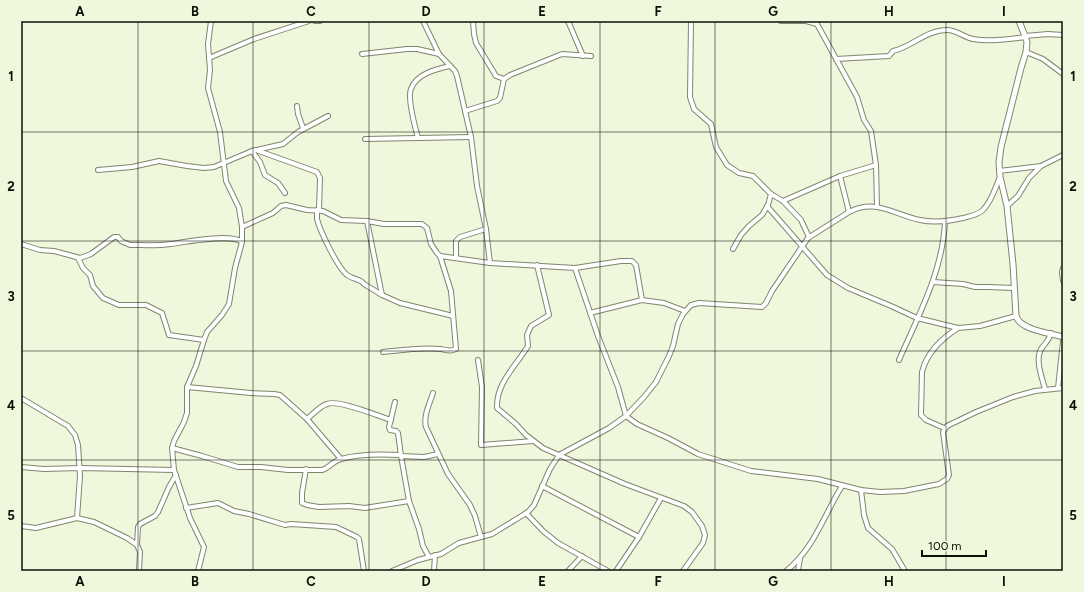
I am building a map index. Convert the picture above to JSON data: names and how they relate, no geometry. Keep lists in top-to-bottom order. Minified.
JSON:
{"scale_bar":"100 m","grid":{"columns":["A","B","C","D","E","F","G","H","I"],"rows":["1","2","3","4","5"]}}
